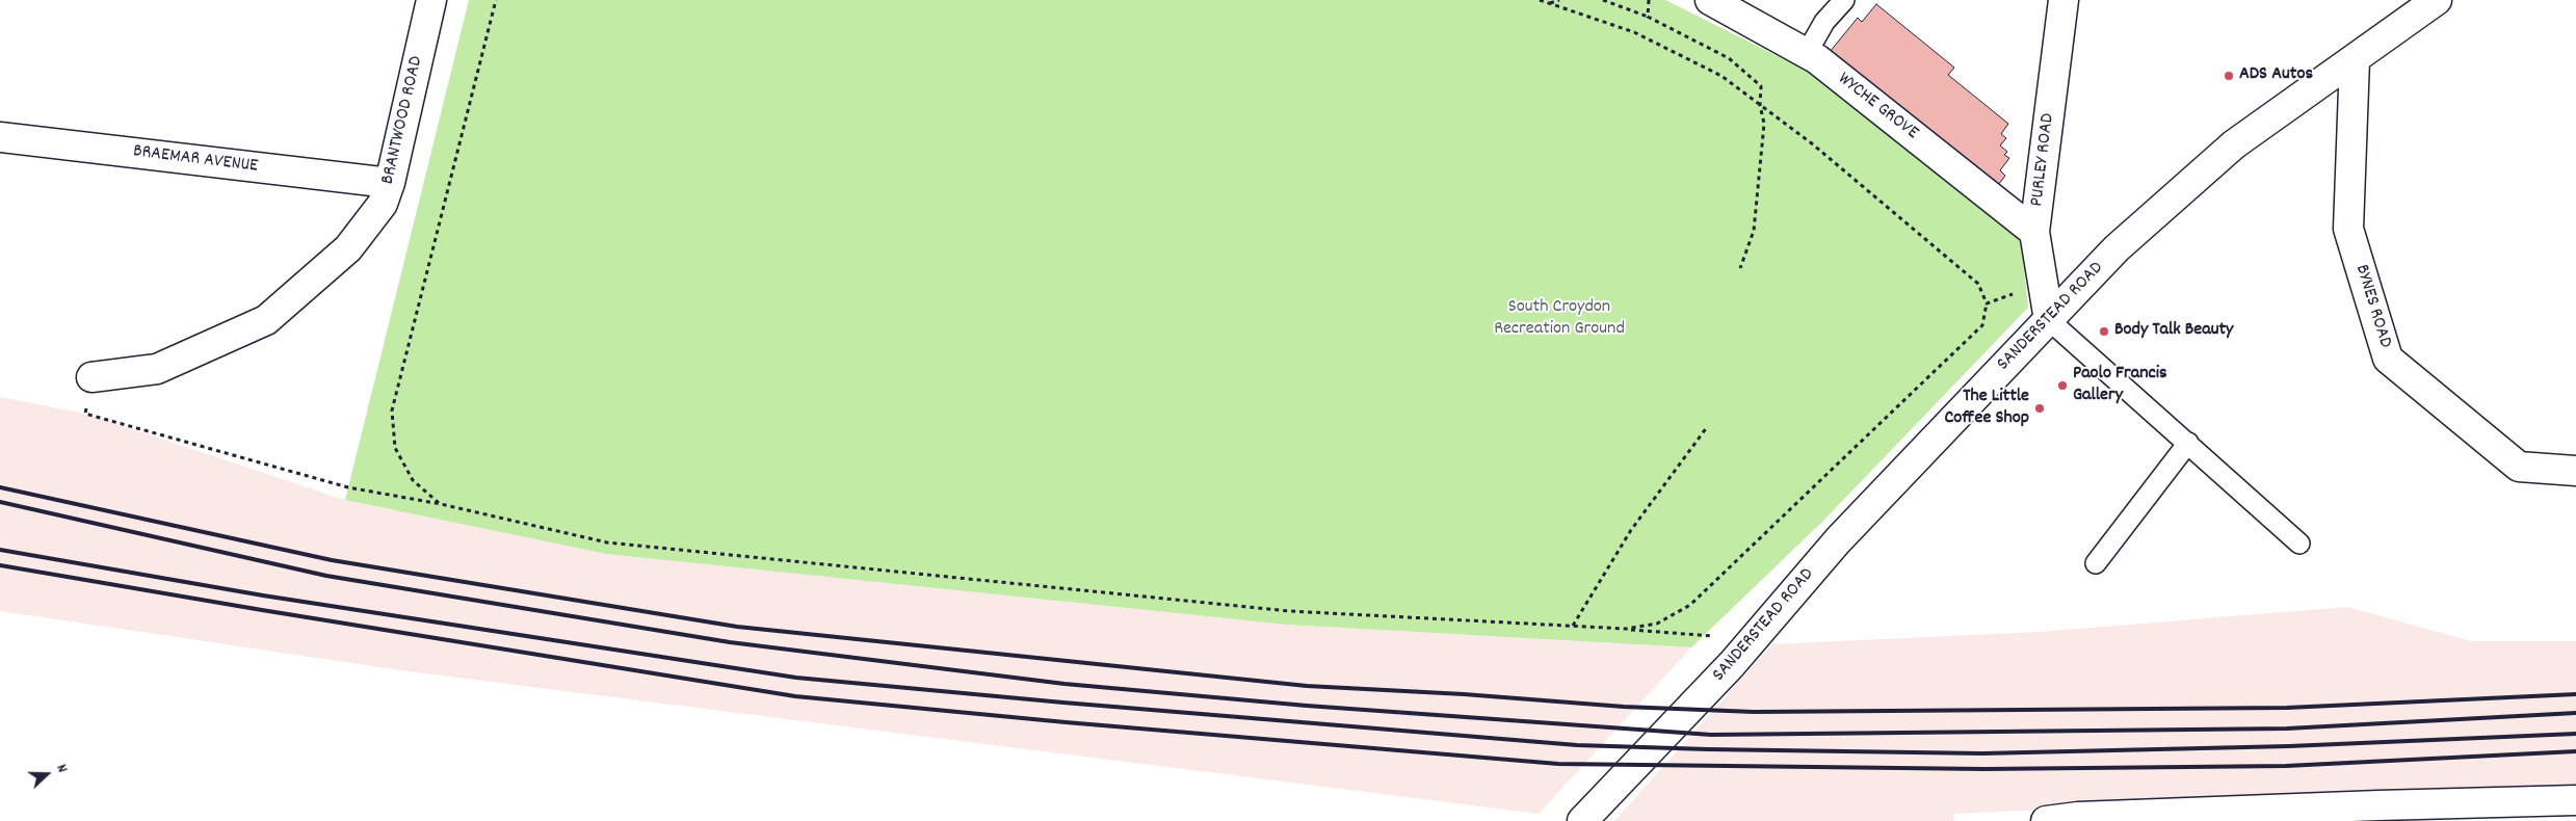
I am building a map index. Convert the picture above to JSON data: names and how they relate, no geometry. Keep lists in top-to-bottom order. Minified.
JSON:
{"streets":{"street":["WYCHE GROVE","BRANTWOOD ROAD","BRAEMAR AVENUE","PURLEY ROAD","BYNES ROAD","SANDERSTEAD ROAD"]},"crossings":[["WYCHE GROVE","PURLEY ROAD"],["BRANTWOOD ROAD","BRAEMAR AVENUE"],["PURLEY ROAD","SANDERSTEAD ROAD"],["BYNES ROAD","SANDERSTEAD ROAD"]],"parks":["South Croydon Recreation Ground"],"places":["ADS Autos","Body Talk Beauty","Paolo Francis Gallery","The Little Coffee Shop"],"north":"right"}
